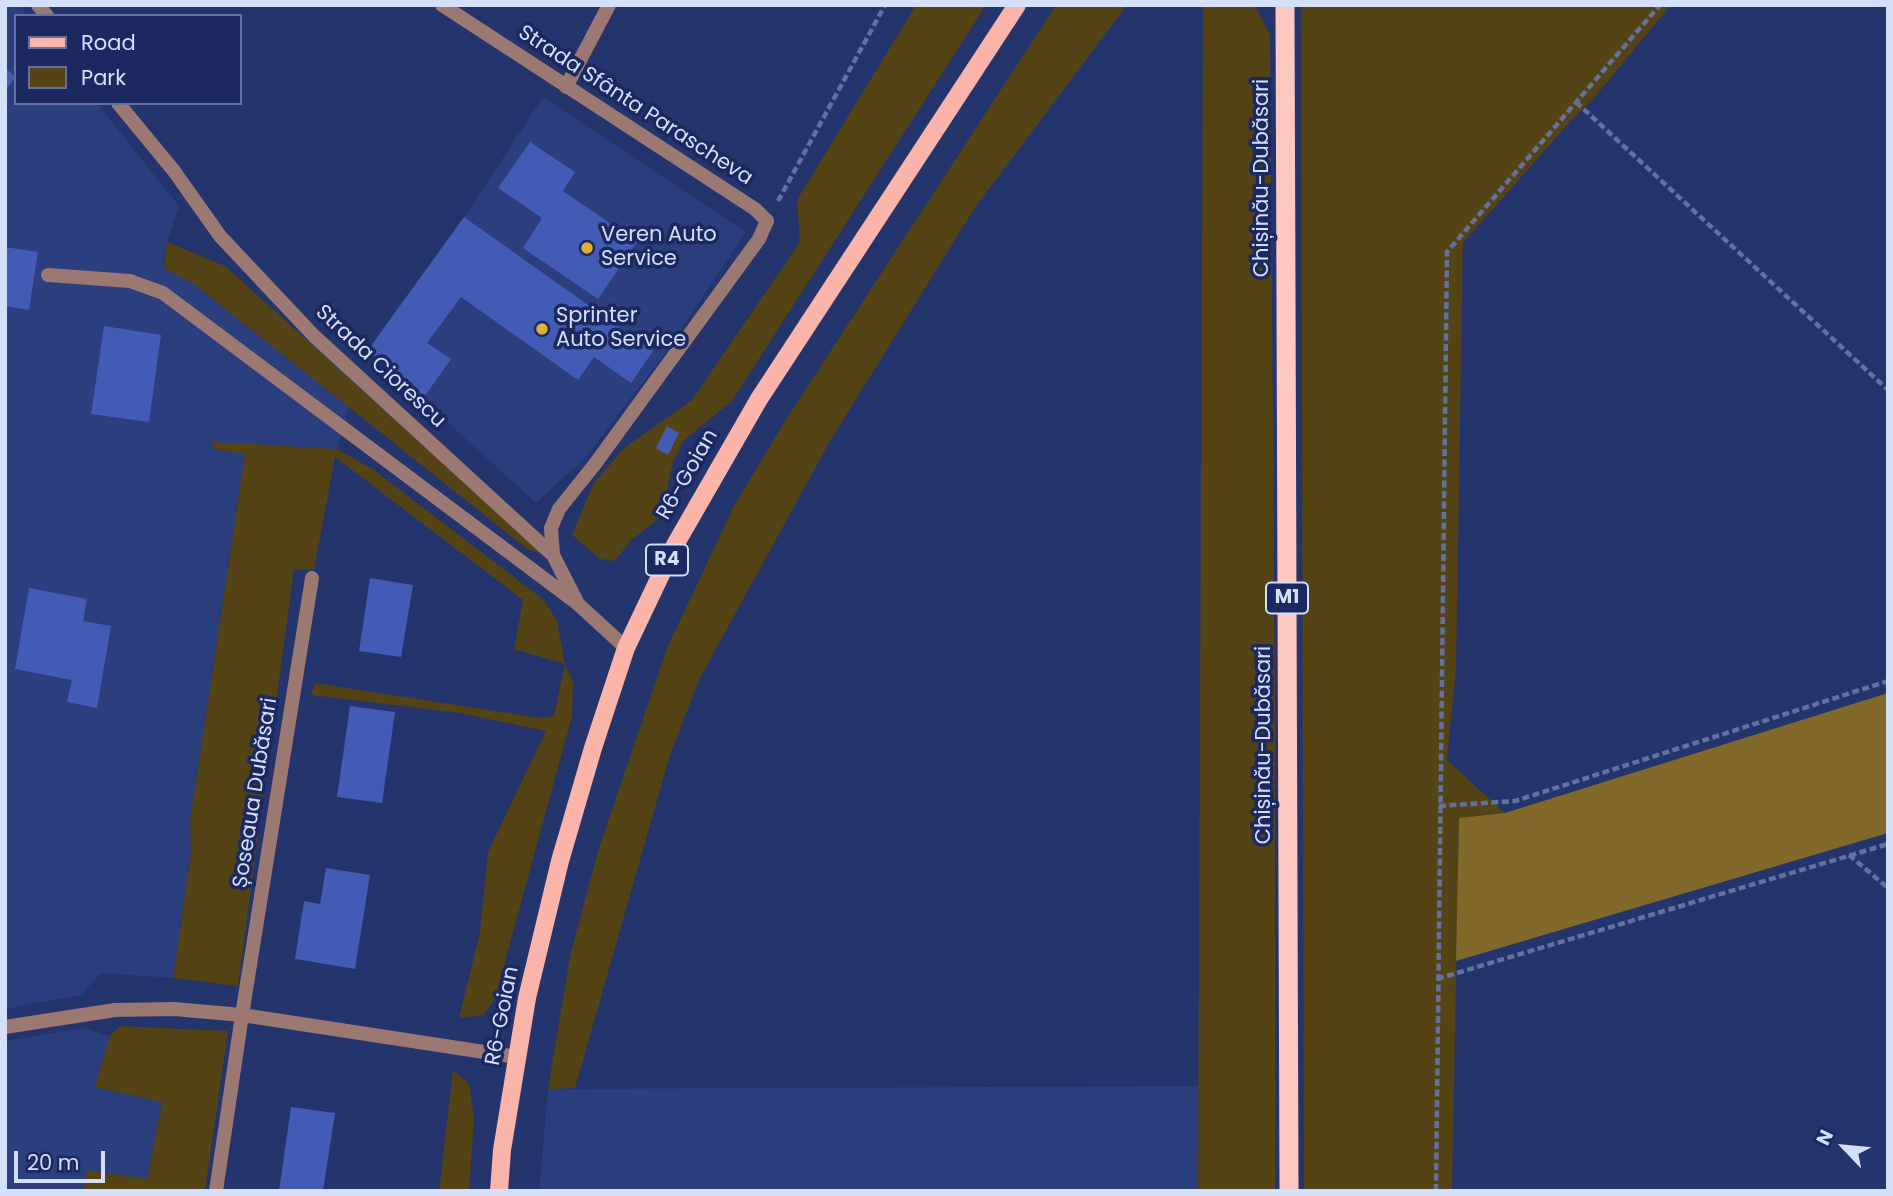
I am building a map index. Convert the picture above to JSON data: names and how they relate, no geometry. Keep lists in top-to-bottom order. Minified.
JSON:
{"streets":{"highway":["Chișinău-Dubăsari","M1"],"main road":["R6-Goian","R4"],"street":["Strada Sfânta Parascheva","Strada Ciorescu","Șoseaua Dubăsari"]},"crossings":[["Strada Ciorescu","R6-Goian"]],"places":["Veren Auto Service","Sprinter Auto Service"],"legend":["Road","Park"],"scale_bar":"20 m","north":"top left"}
